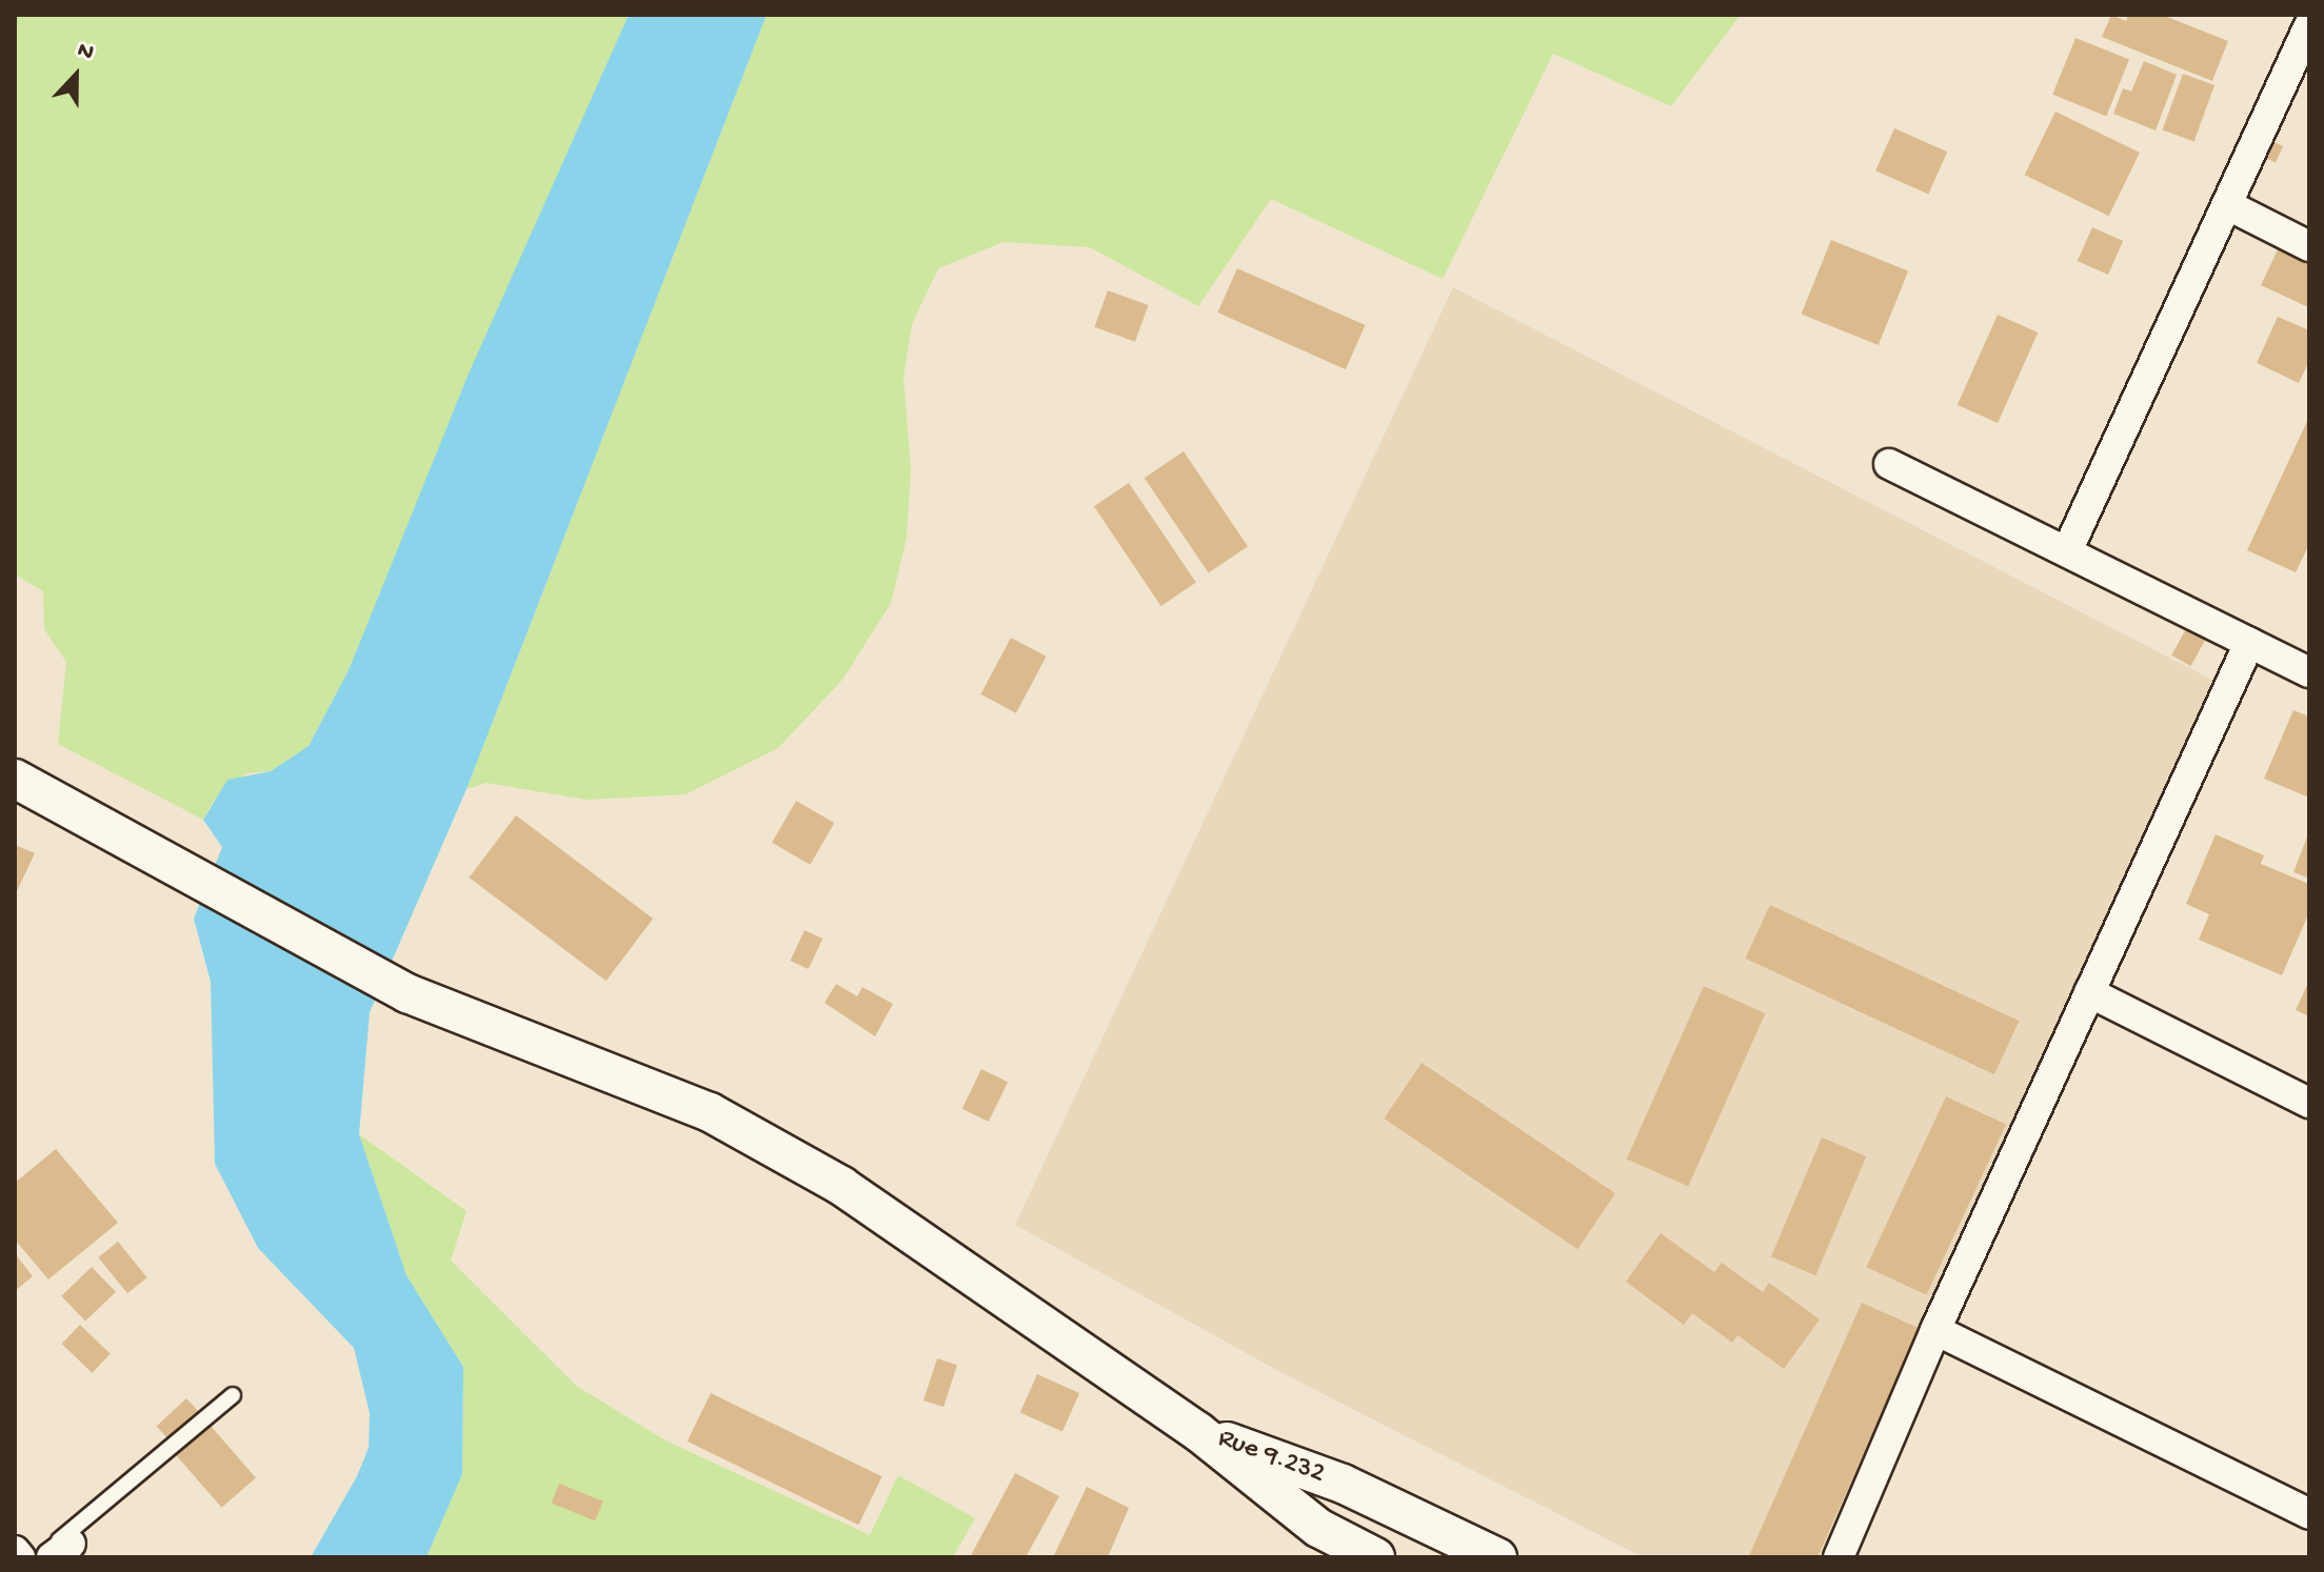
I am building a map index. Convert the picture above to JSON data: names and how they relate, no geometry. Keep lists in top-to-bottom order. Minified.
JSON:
{"streets":{"street":["Rue 9.232"]},"north":"top"}
